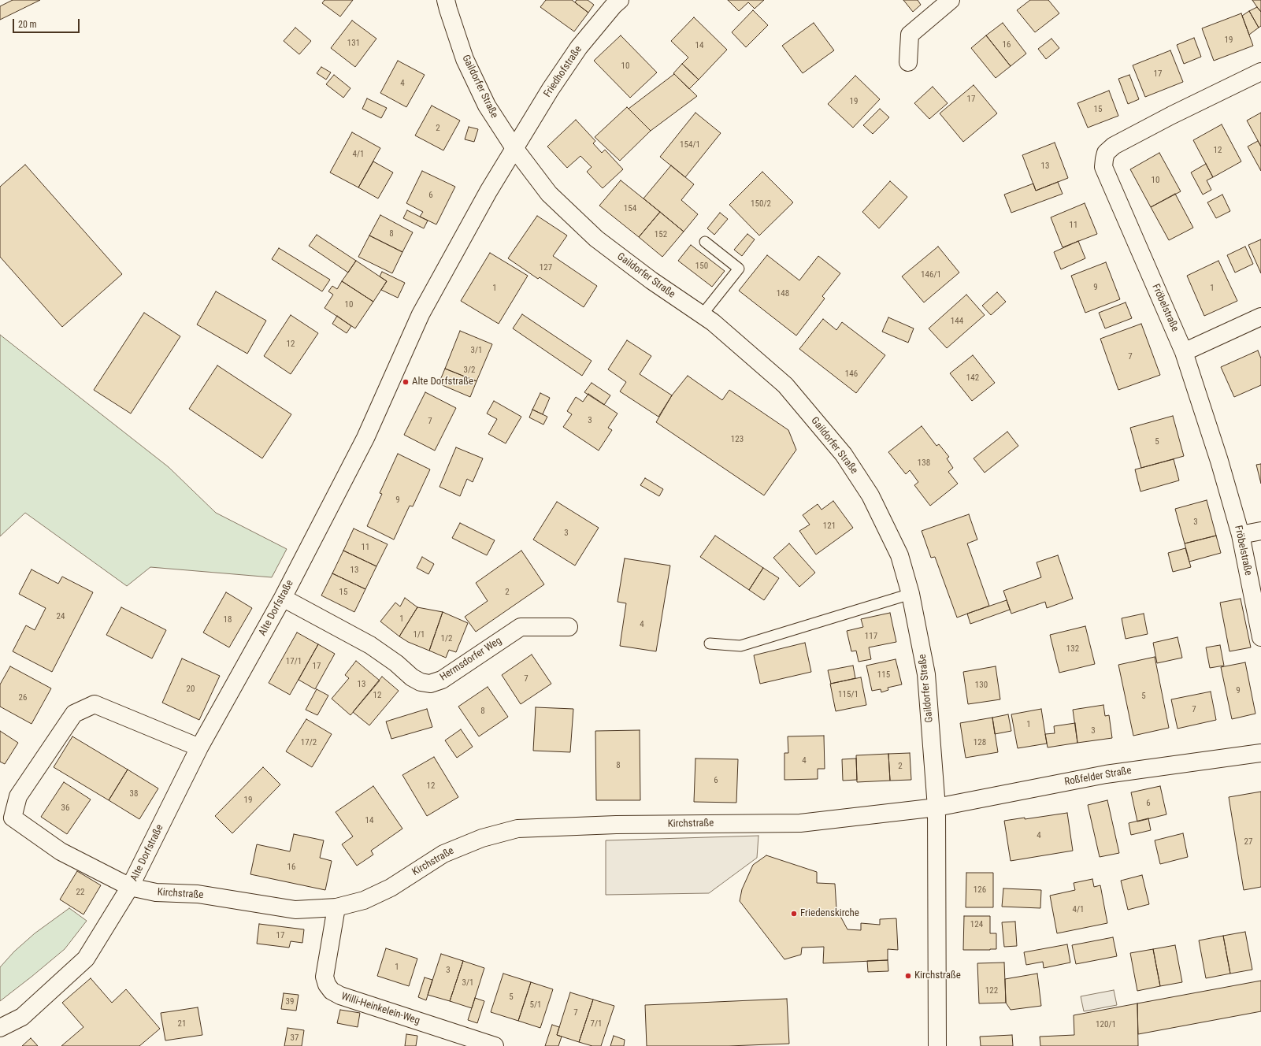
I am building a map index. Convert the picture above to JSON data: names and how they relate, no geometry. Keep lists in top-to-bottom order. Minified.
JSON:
{"streets":{"street":["Friedhofstraße","Gaildorfer Straße","Fröbelstraße","Alte Dorfstraße","Hermsdorfer Weg","Roßfelder Straße","Kirchstraße","Willi-Heinkelein-Weg"]},"crossings":[["Friedhofstraße","Gaildorfer Straße"],["Friedhofstraße","Alte Dorfstraße"],["Gaildorfer Straße","Alte Dorfstraße"],["Gaildorfer Straße","Roßfelder Straße"],["Gaildorfer Straße","Kirchstraße"],["Alte Dorfstraße","Hermsdorfer Weg"],["Alte Dorfstraße","Kirchstraße"],["Roßfelder Straße","Kirchstraße"],["Kirchstraße","Willi-Heinkelein-Weg"]],"places":["Alte Dorfstraße","Friedenskirche","Kirchstraße"],"house_numbers":["19","131","16","14","10","17","4","17","19","15","2","154/1","12","4/1","13","10","6","150/2","154","11","8","152","150","127","146/1","9","1","1","148","10","144","12","3/1","7","3/2","146","142","3","7","123","5","138","9","3","121","3","11","13","15","2","24","1","18","4","1/1","117","1/2","132","17/1","17","115","7","13","130","20","9","115/1","12","5","26","7","8","1","3","17/2","128","4","8","2","6","12","38","19","6","36","14","4","27","16","126","22","4/1","124","17","1","3","3/1","122","5","39","5/1","7","21","7/1","120/1","37"],"scale_bar":"20 m"}
